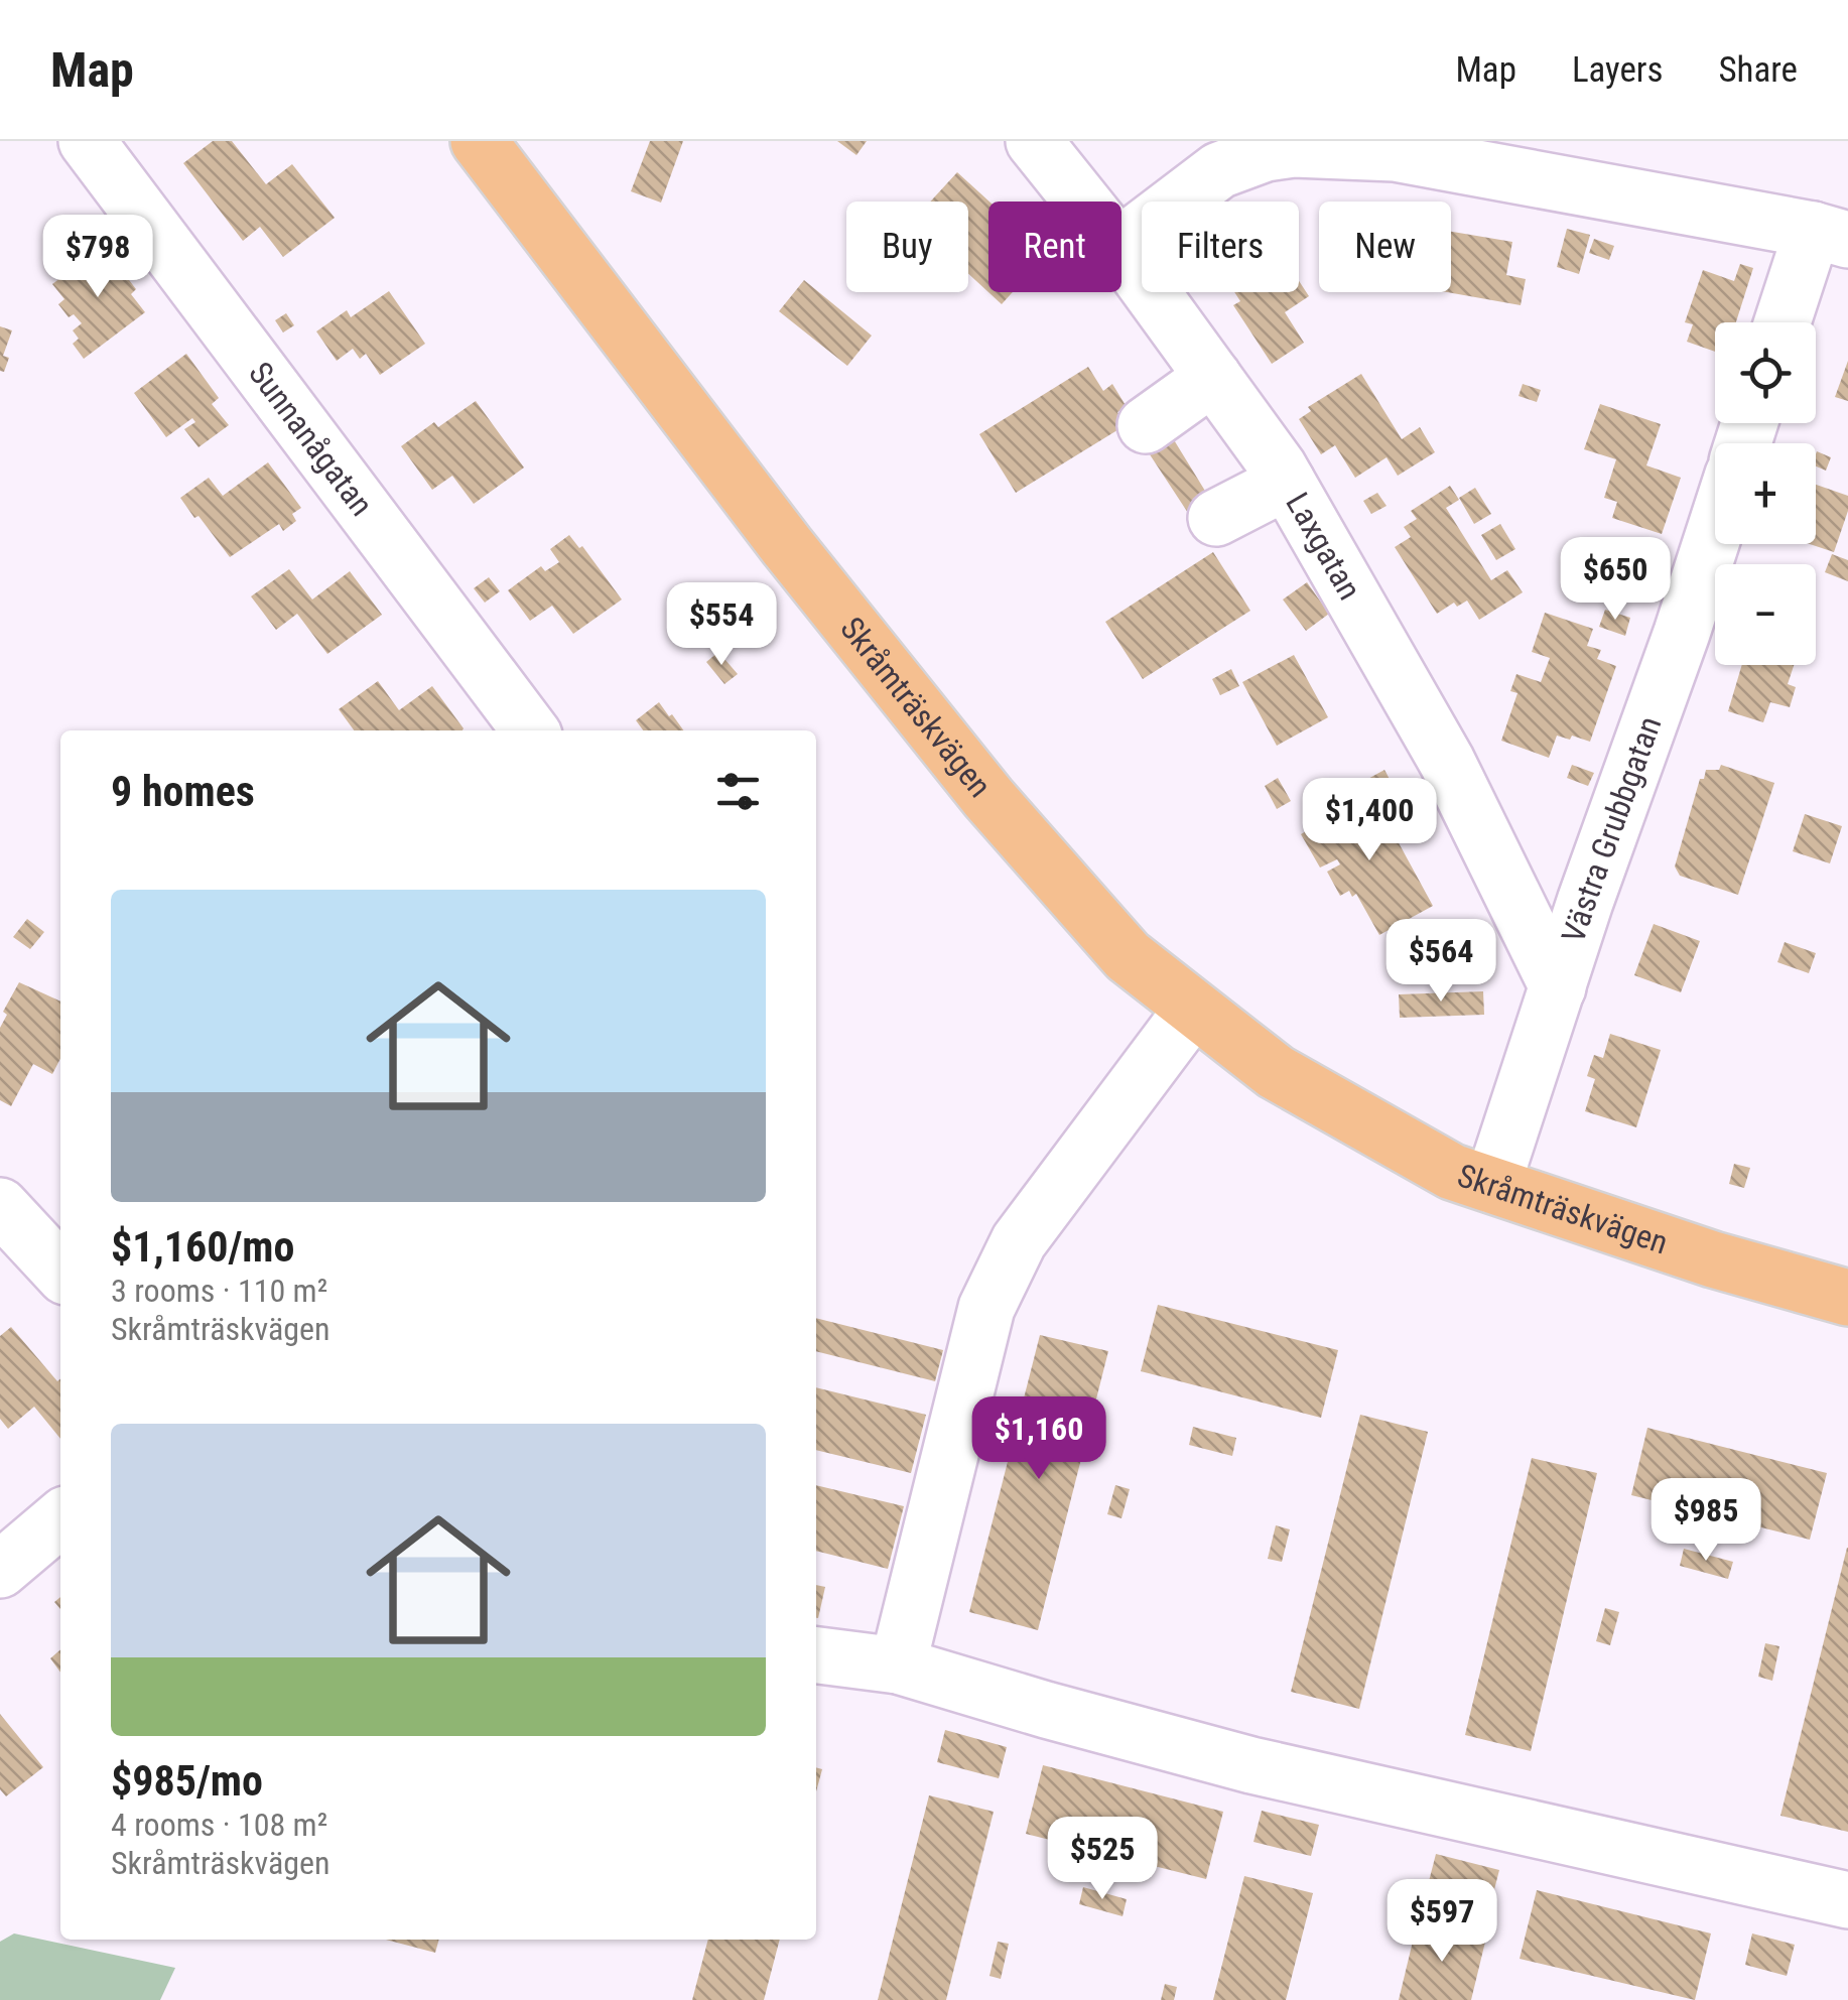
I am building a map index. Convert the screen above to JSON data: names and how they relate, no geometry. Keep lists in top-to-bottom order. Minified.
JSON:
{"streets":{"main road":["Skråmträskvägen"],"street":["Sunnanågatan","Laxgatan","Västra Grubbgatan"]},"crossings":[["Laxgatan","Västra Grubbgatan"],["Skråmträskvägen","Västra Grubbgatan"]],"page":{"header":"Map","nav":["Map","Layers","Share"],"chip":["Buy","Rent","Filters","New"],"price":["$798","$650","$554","$1,400","$564","$1,160","$985","$525","$597"],"map_buttons":["+","−"],"heading":"9 homes","list":[{"name":"$1,160/mo","note":"3 rooms · 110 m² · Skråmträskvägen"},{"name":"$985/mo","note":"4 rooms · 108 m² · Skråmträskvägen"}]}}
